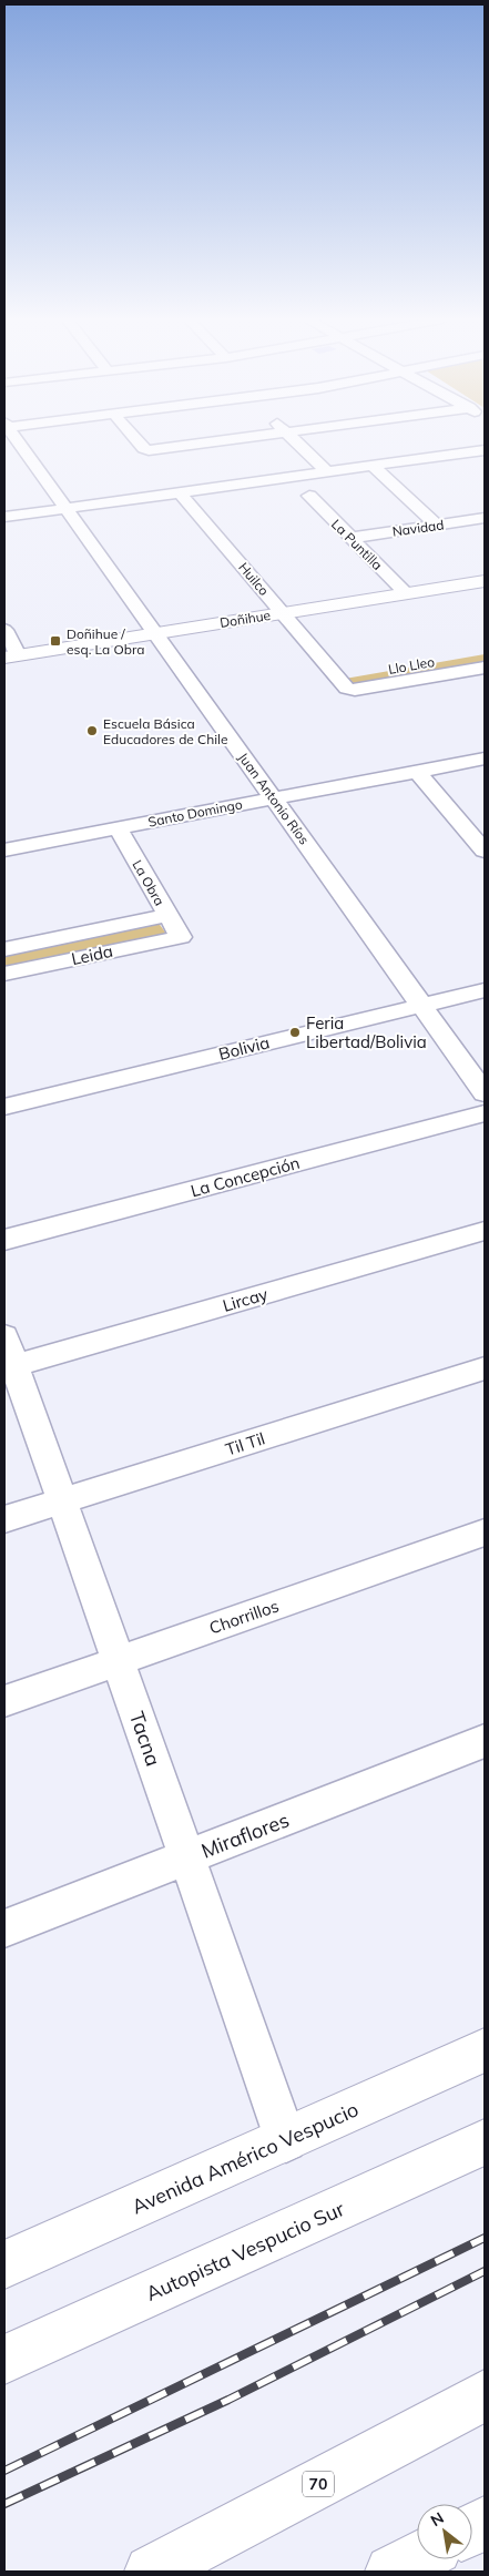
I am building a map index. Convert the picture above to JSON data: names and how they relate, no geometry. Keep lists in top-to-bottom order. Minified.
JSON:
{"streets":{"main road":["Doñihue","Avenida Américo Vespucio","Autopista Vespucio Sur","70"],"street":["Navidad","La Puntilla","Huilco","Llo Lleo","Juan Antonio Ríos","Santo Domingo","La Obra","Leida","Bolivia","La Concepción","Lircay","Til Til","Chorrillos","Tacna","Miraflores"]},"crossings":[["Navidad","La Puntilla"],["La Puntilla","Doñihue"],["Huilco","Doñihue"],["Huilco","Llo Lleo"],["Doñihue","Juan Antonio Ríos"],["Juan Antonio Ríos","Santo Domingo"],["Juan Antonio Ríos","Bolivia"],["Santo Domingo","La Obra"],["La Obra","Leida"],["Lircay","Tacna"],["Til Til","Tacna"],["Chorrillos","Tacna"],["Tacna","Miraflores"],["Tacna","Avenida Américo Vespucio"]],"places":{"transit":["Doñihue / esq. La Obra"],"other":["Escuela Básica Educadores de Chile","Feria Libertad/Bolivia"]},"north":"top left"}
